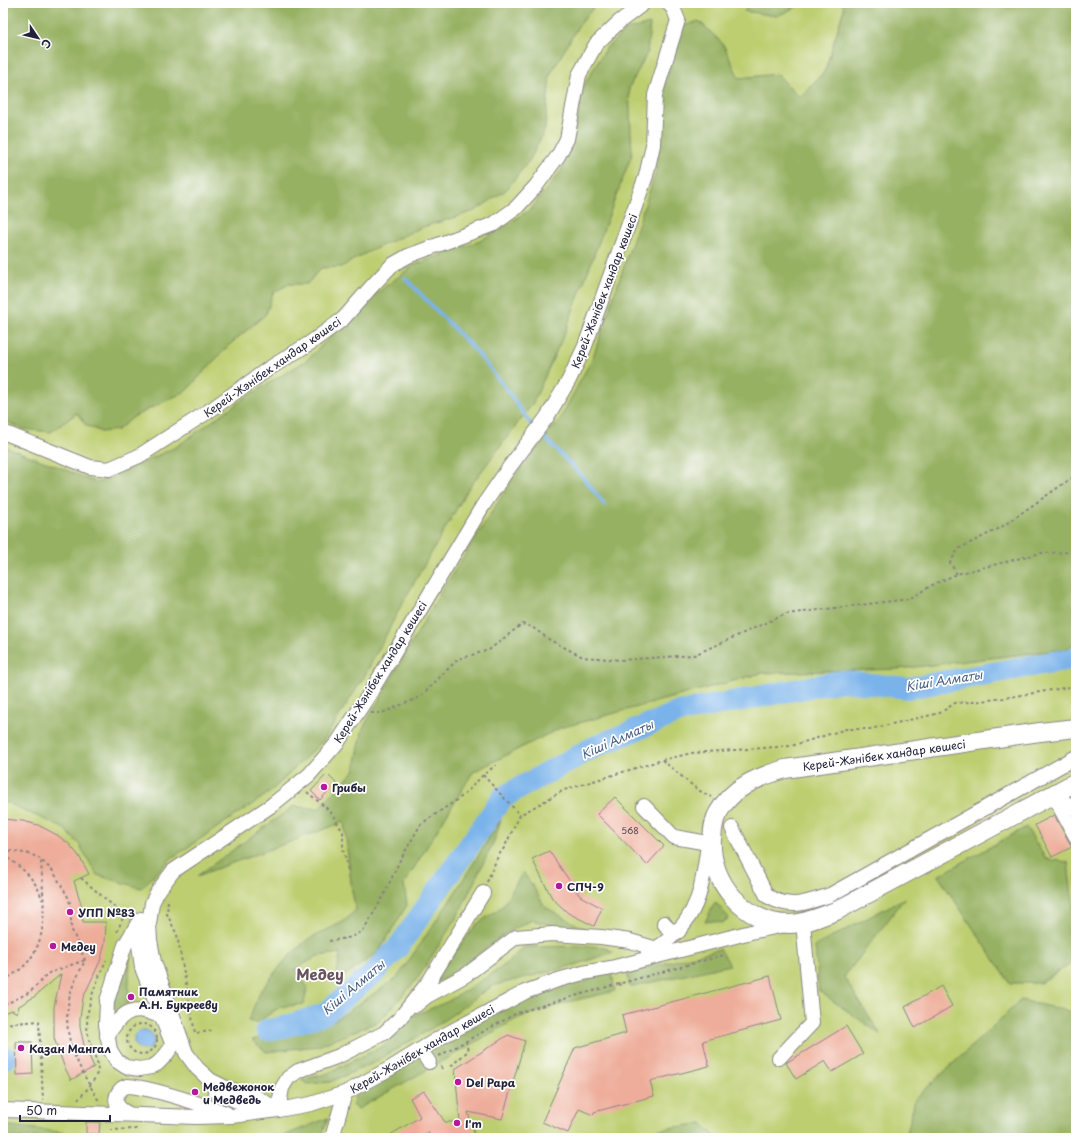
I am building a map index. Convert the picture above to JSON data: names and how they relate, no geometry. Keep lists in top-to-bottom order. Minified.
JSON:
{"streets":{"main road":["Керей-Жәнібек хандар көшесі"]},"districts":["Медеу"],"water":["Кіші Алматы"],"places":["Грибы","СПЧ-9","УПП №83","Медеу","Памятник А.Н. Букрееву","Казан Мангал","Del Papa","Медвежонок и Медведь","I'm"],"house_numbers":["568"],"scale_bar":"50 m","north":"bottom right"}
